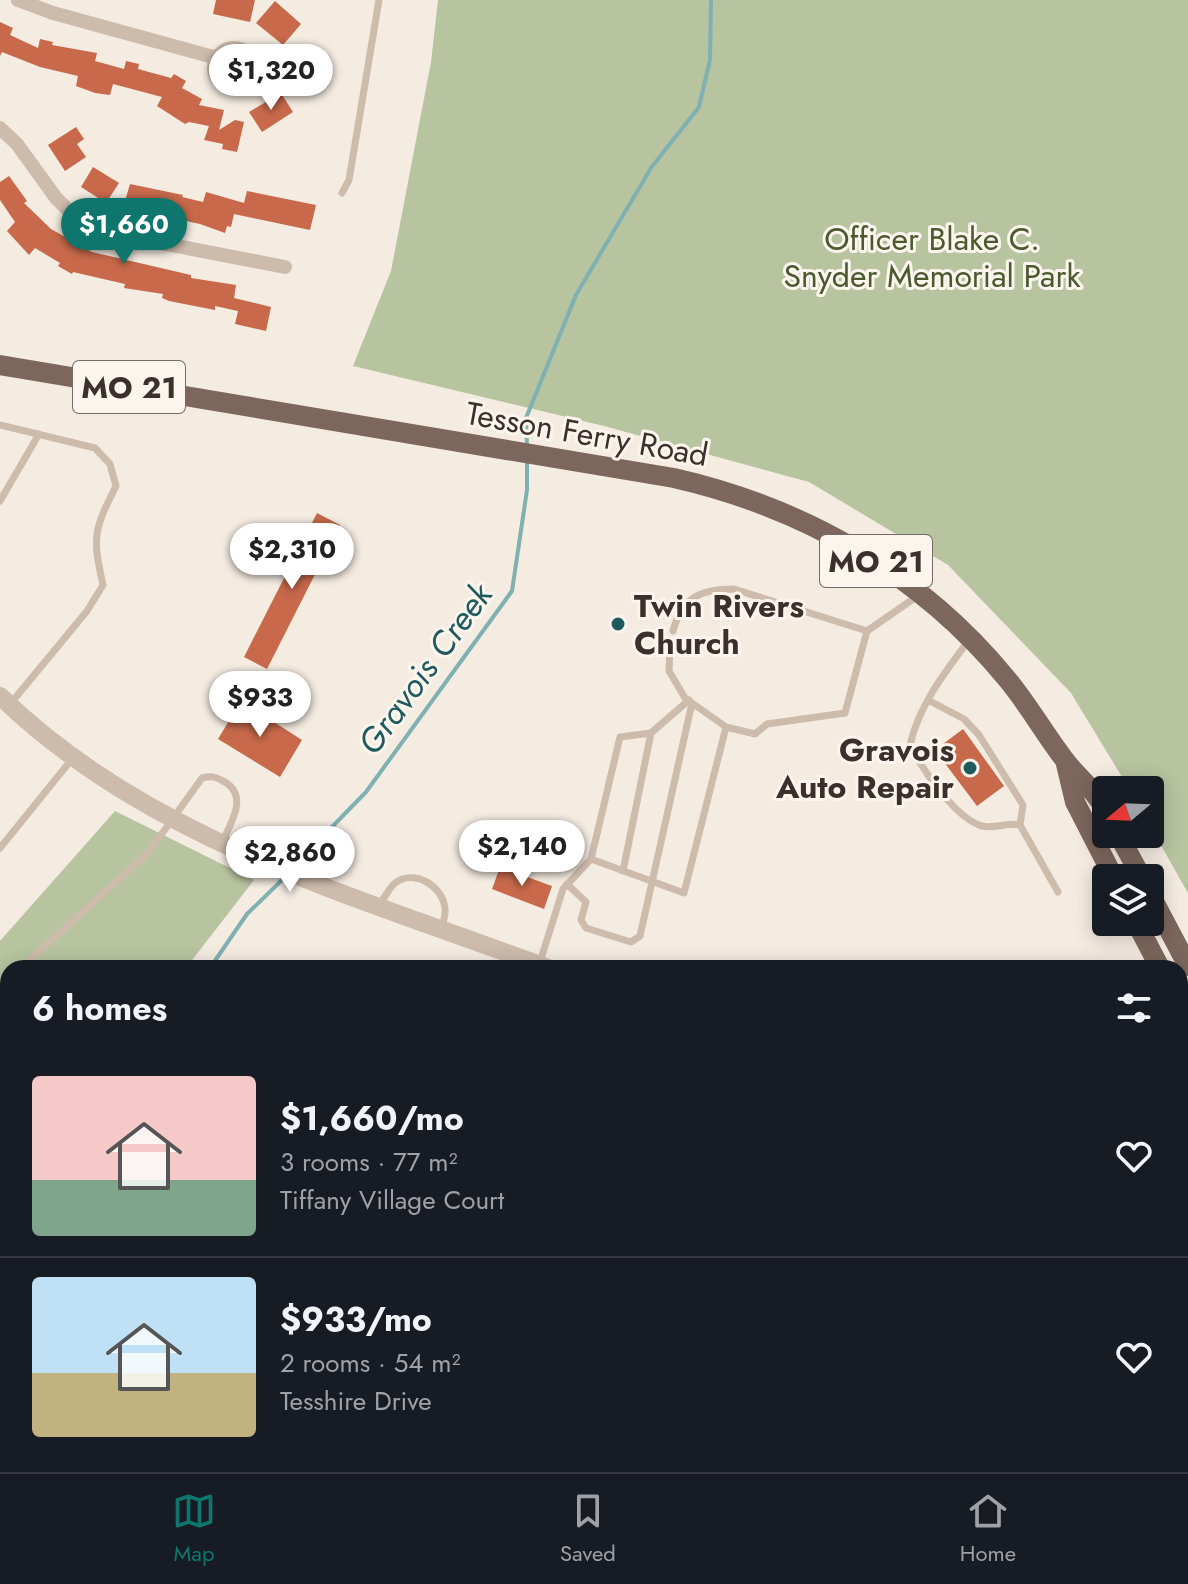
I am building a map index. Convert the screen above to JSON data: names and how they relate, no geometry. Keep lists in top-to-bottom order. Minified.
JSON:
{"streets":{"main road":["MO 21","Tesson Ferry Road"]},"water":["Gravois Creek"],"parks":["Officer Blake C. Snyder Memorial Park"],"places":["Twin Rivers Church","Gravois Auto Repair"],"north":"left","page":{"price":["$1,320","$1,660","$2,310","$933","$2,140","$2,860"],"heading":"6 homes","list":[{"name":"$1,660/mo","note":"3 rooms · 77 m² · Tiffany Village Court"},{"name":"$933/mo","note":"2 rooms · 54 m² · Tesshire Drive"}],"tabs":["Map","Saved","Home"]}}
